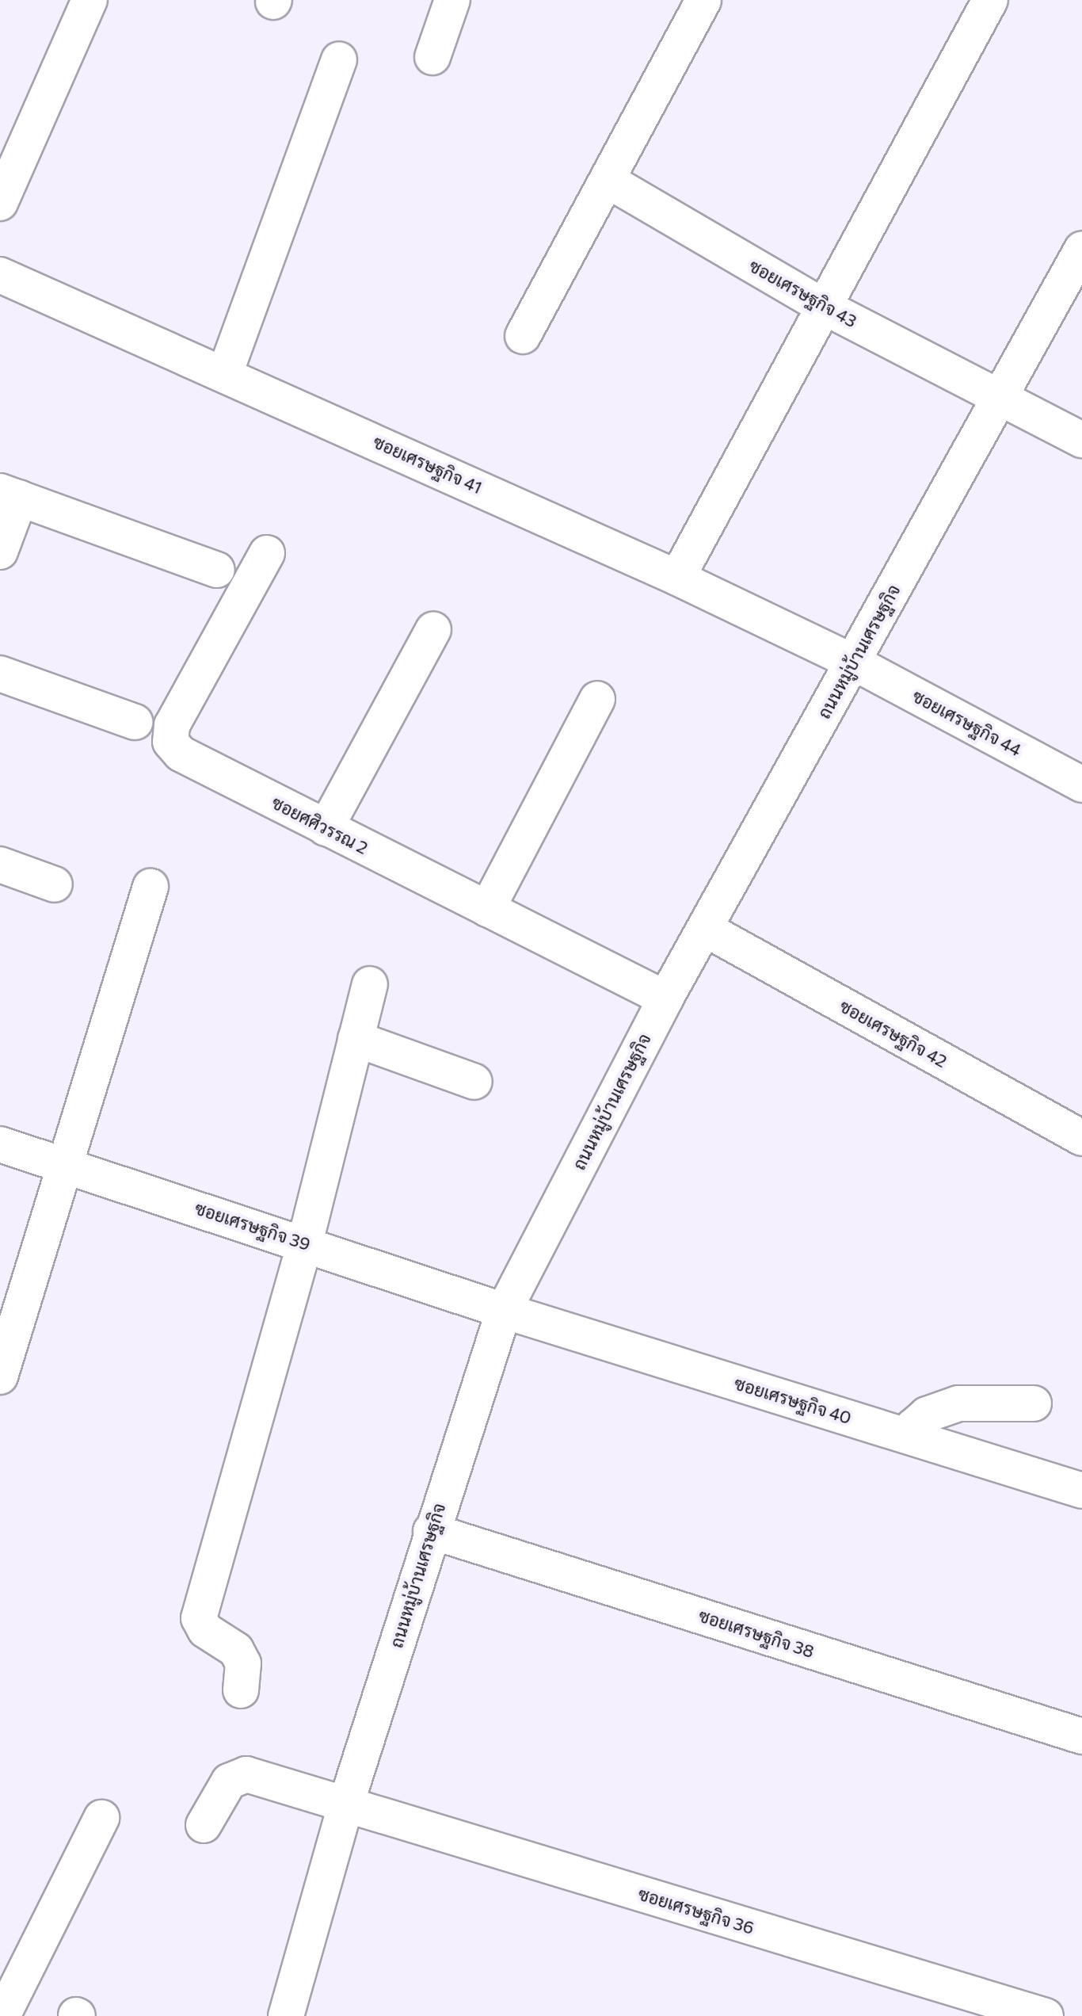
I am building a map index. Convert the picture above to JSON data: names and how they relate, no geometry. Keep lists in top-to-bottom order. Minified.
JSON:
{"streets":{"street":["ซอยเศรษฐกิจ 43","ซอยเศรษฐกิจ 41","ถนนหมู่บ้านเศรษฐกิจ","ซอยเศรษฐกิจ 44","ซอยศศิวรรณ 2","ซอยเศรษฐกิจ 42","ซอยเศรษฐกิจ 39","ซอยเศรษฐกิจ 40","ซอยเศรษฐกิจ 38","ซอยเศรษฐกิจ 36"]},"crossings":[["ซอยเศรษฐกิจ 43","ถนนหมู่บ้านเศรษฐกิจ"],["ซอยเศรษฐกิจ 41","ถนนหมู่บ้านเศรษฐกิจ"],["ซอยเศรษฐกิจ 41","ซอยเศรษฐกิจ 44"],["ถนนหมู่บ้านเศรษฐกิจ","ซอยเศรษฐกิจ 44"],["ถนนหมู่บ้านเศรษฐกิจ","ซอยศศิวรรณ 2"],["ถนนหมู่บ้านเศรษฐกิจ","ซอยเศรษฐกิจ 42"],["ถนนหมู่บ้านเศรษฐกิจ","ซอยเศรษฐกิจ 39"],["ถนนหมู่บ้านเศรษฐกิจ","ซอยเศรษฐกิจ 40"],["ถนนหมู่บ้านเศรษฐกิจ","ซอยเศรษฐกิจ 38"],["ถนนหมู่บ้านเศรษฐกิจ","ซอยเศรษฐกิจ 36"],["ซอยเศรษฐกิจ 39","ซอยเศรษฐกิจ 40"]]}
